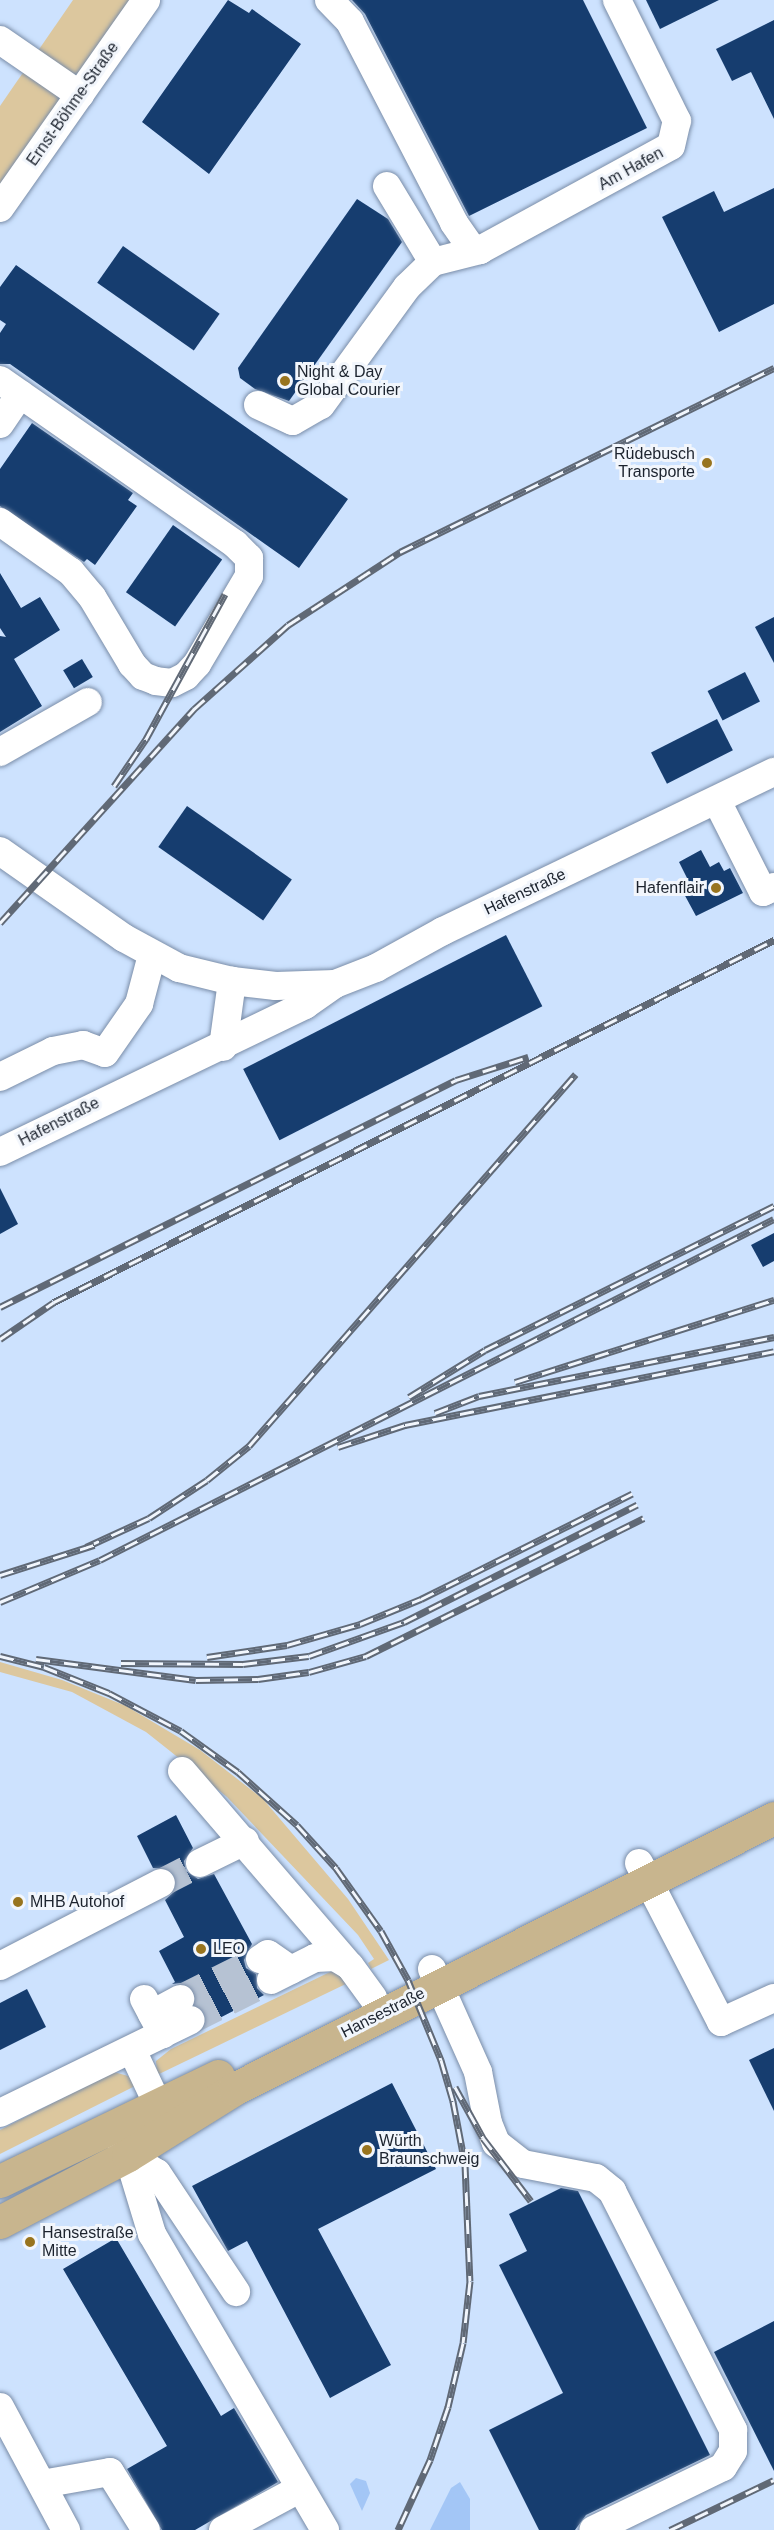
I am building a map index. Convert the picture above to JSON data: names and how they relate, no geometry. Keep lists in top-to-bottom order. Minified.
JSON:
{"streets":{"main road":["Hansestraße"],"street":["Ernst-Böhme-Straße","Am Hafen","Hafenstraße"]},"places":["Night & Day Global Courier","Rüdebusch Transporte","Hafenflair","MHB Autohof","LEO","Würth Braunschweig","Hansestraße Mitte"]}
